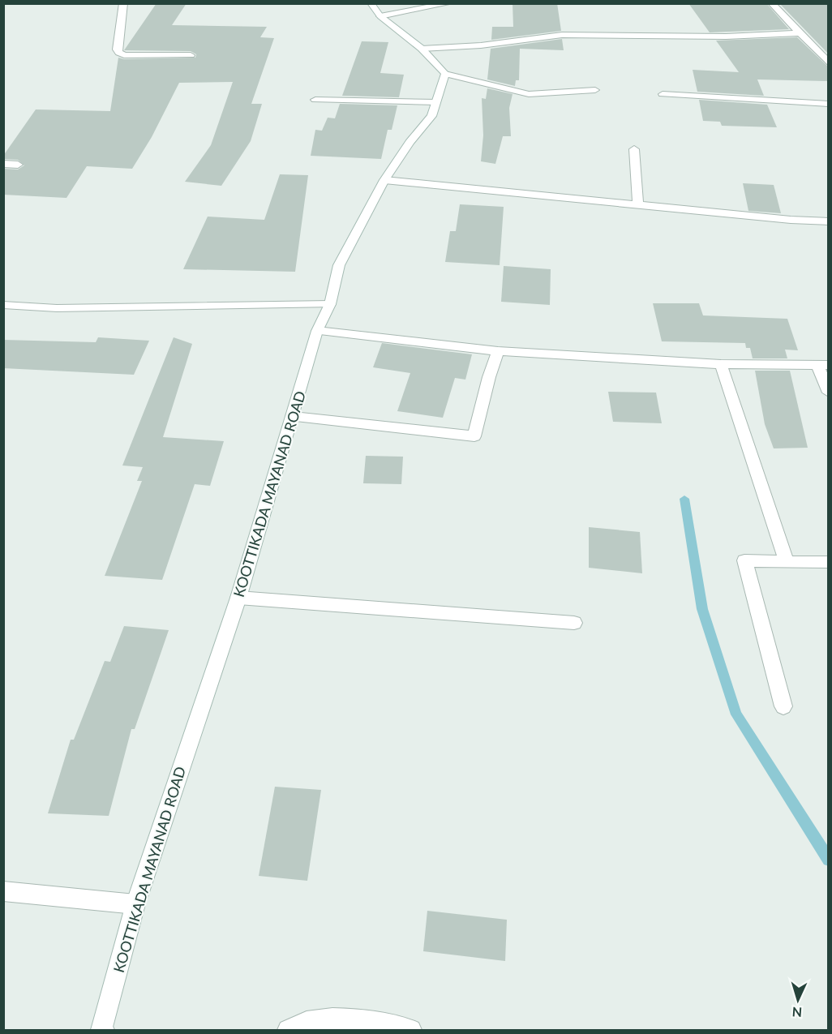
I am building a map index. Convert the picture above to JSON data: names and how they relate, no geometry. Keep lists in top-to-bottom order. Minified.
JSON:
{"streets":{"street":["KOOTTIKADA MAYANAD ROAD"]},"north":"bottom"}
